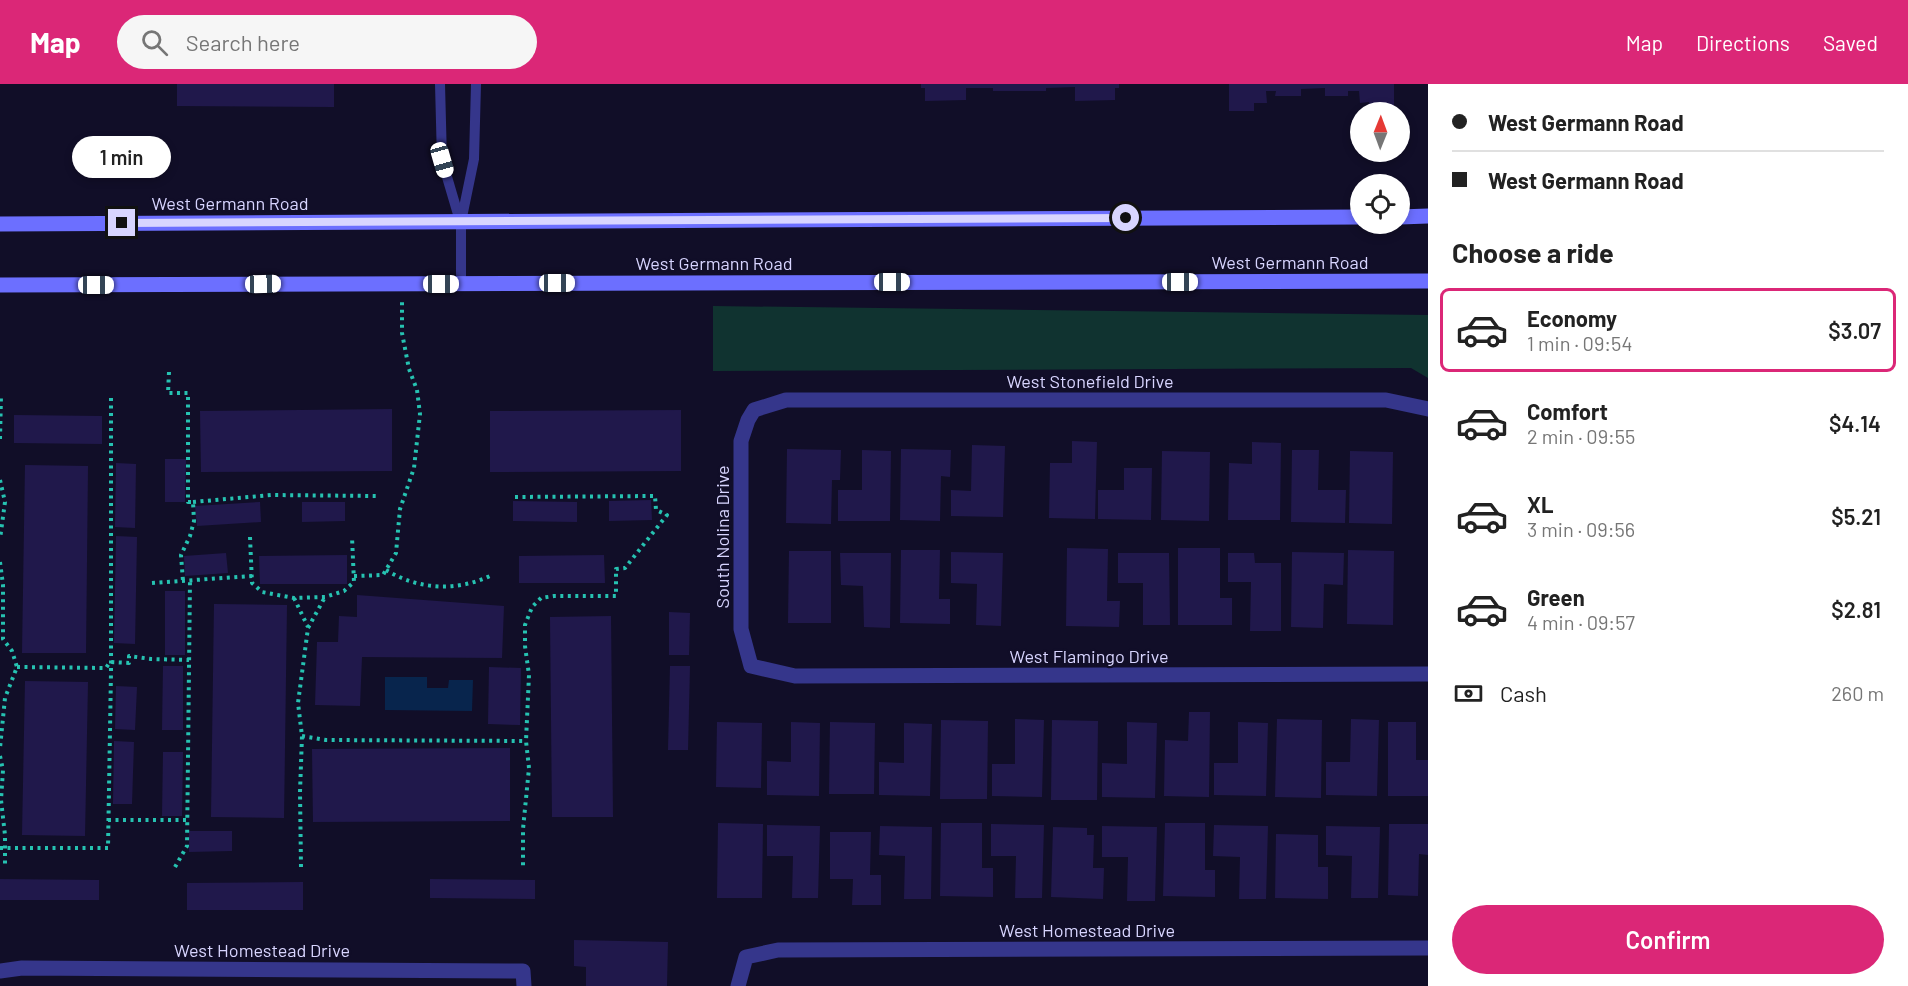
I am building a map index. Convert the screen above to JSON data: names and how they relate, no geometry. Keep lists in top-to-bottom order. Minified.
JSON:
{"streets":{"main road":["West Germann Road"],"street":["West Stonefield Drive","South Nolina Drive","West Flamingo Drive","West Homestead Drive"]},"crossings":[["West Stonefield Drive","South Nolina Drive"],["South Nolina Drive","West Flamingo Drive"]],"north":"top","page":{"header":"Map","search":"Search here","nav":["Map","Directions","Saved"],"banner":["West Germann Road","West Germann Road"],"bubble":"1 min","heading":"Choose a ride","list":[{"name":"Economy","note":"1 min · 09:54","value":"$3.07"},{"name":"Comfort","note":"2 min · 09:55","value":"$4.14"},{"name":"XL","note":"3 min · 09:56","value":"$5.21"},{"name":"Green","note":"4 min · 09:57","value":"$2.81"}],"pay":["Cash","260 m"],"buttons":"Confirm"}}
